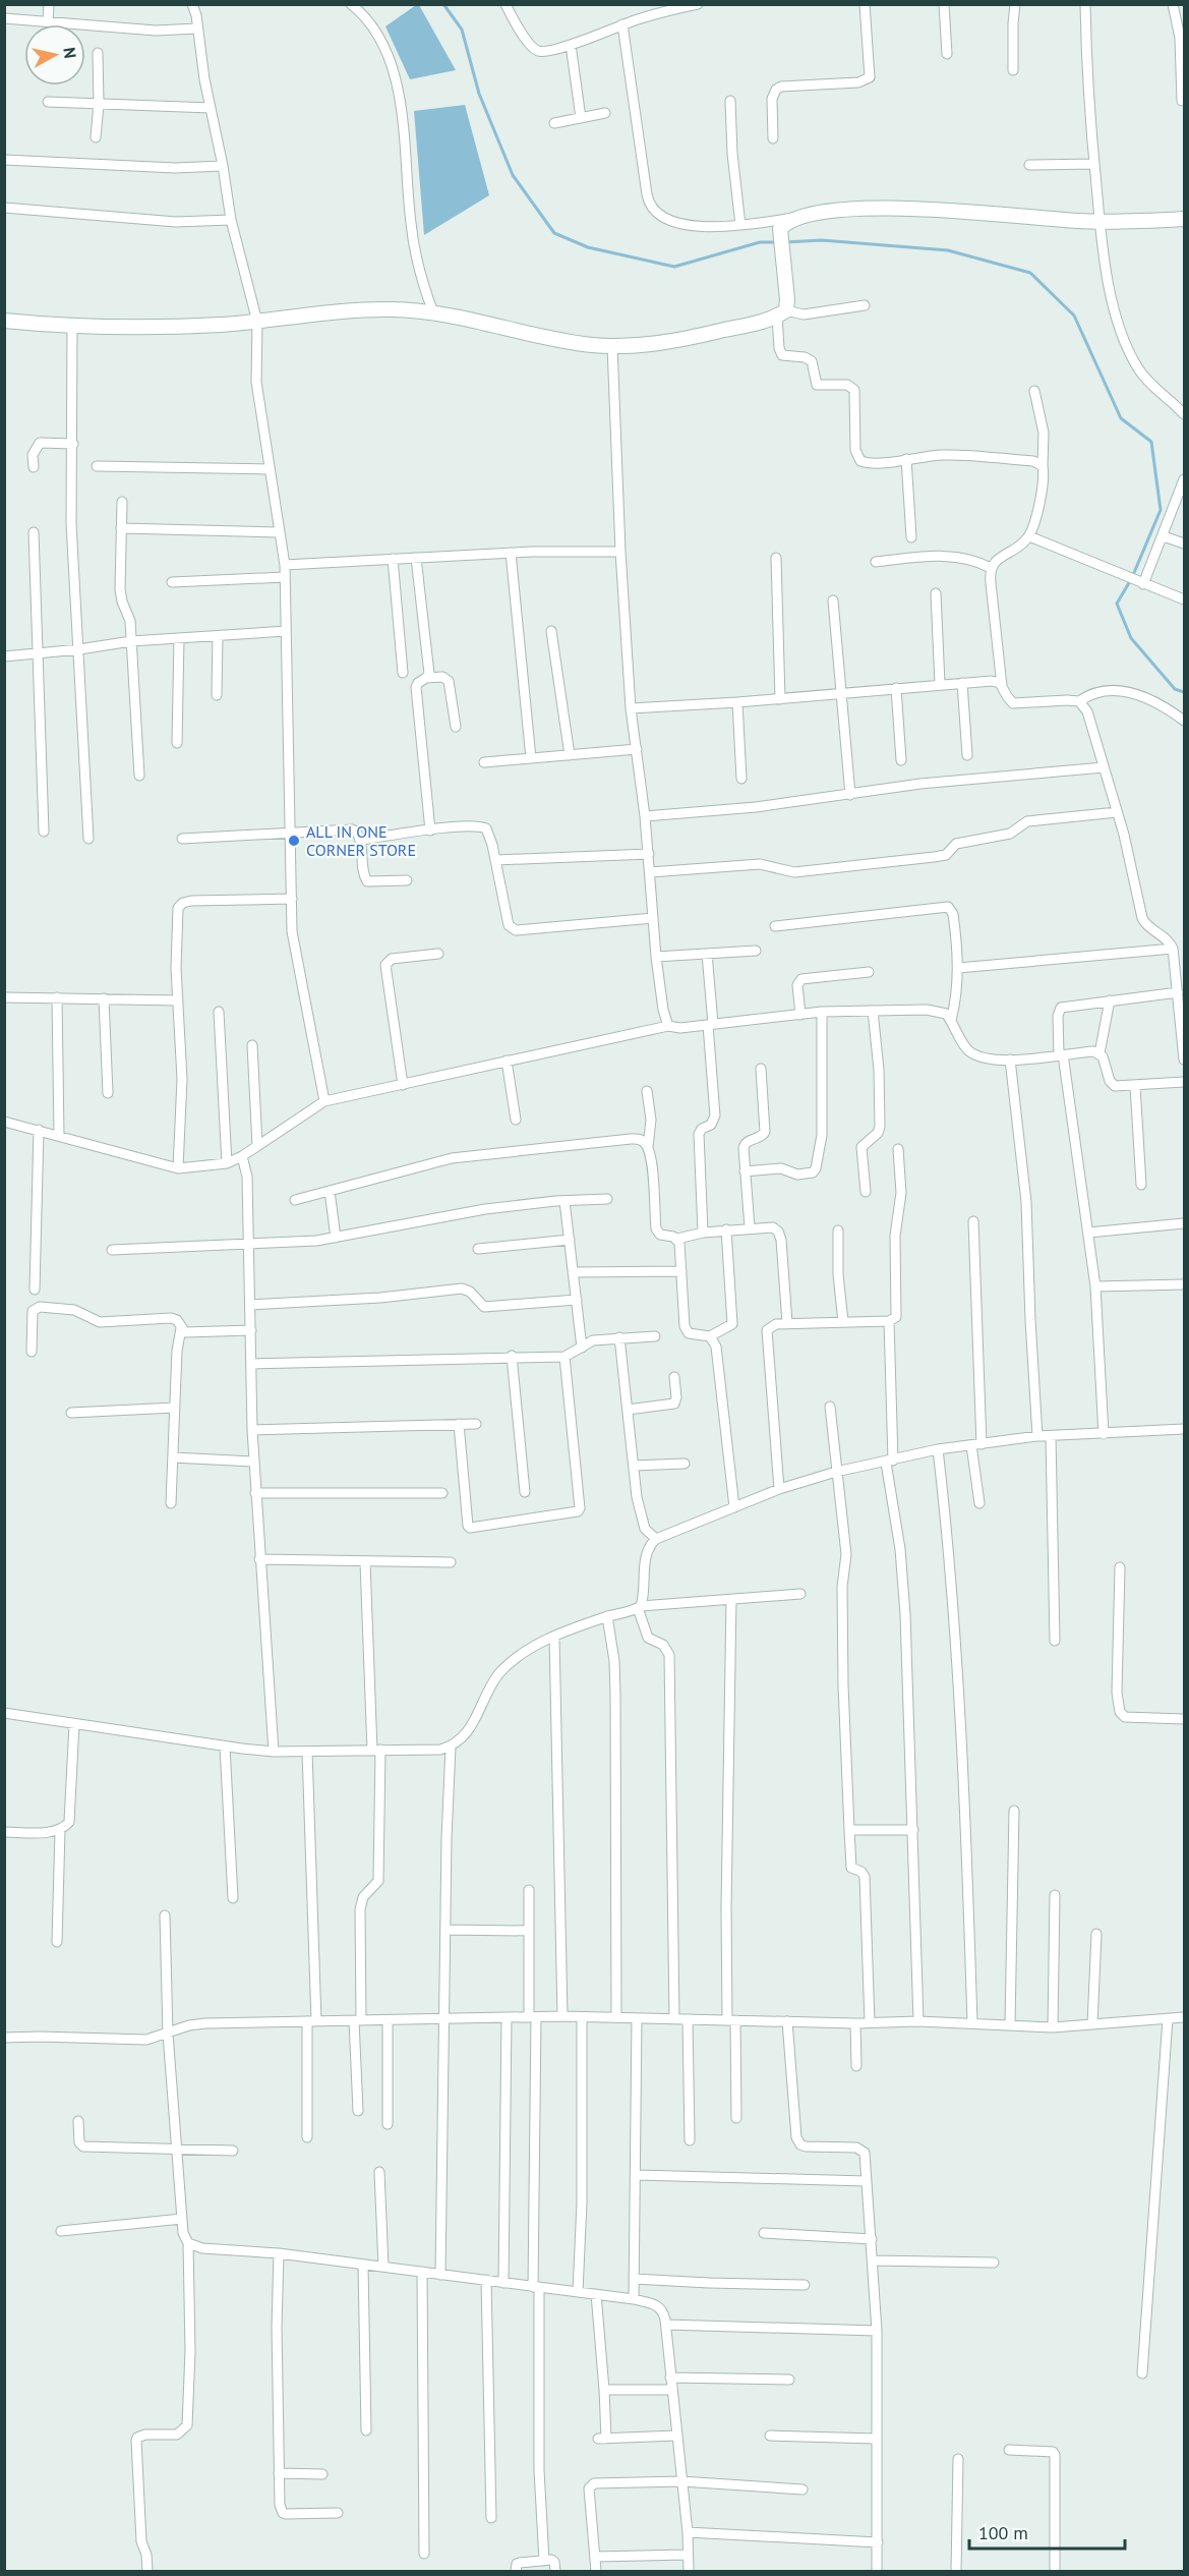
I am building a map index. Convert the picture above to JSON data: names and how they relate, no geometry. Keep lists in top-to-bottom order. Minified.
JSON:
{"places":["ALL IN ONE CORNER STORE"],"scale_bar":"100 m","north":"right"}
